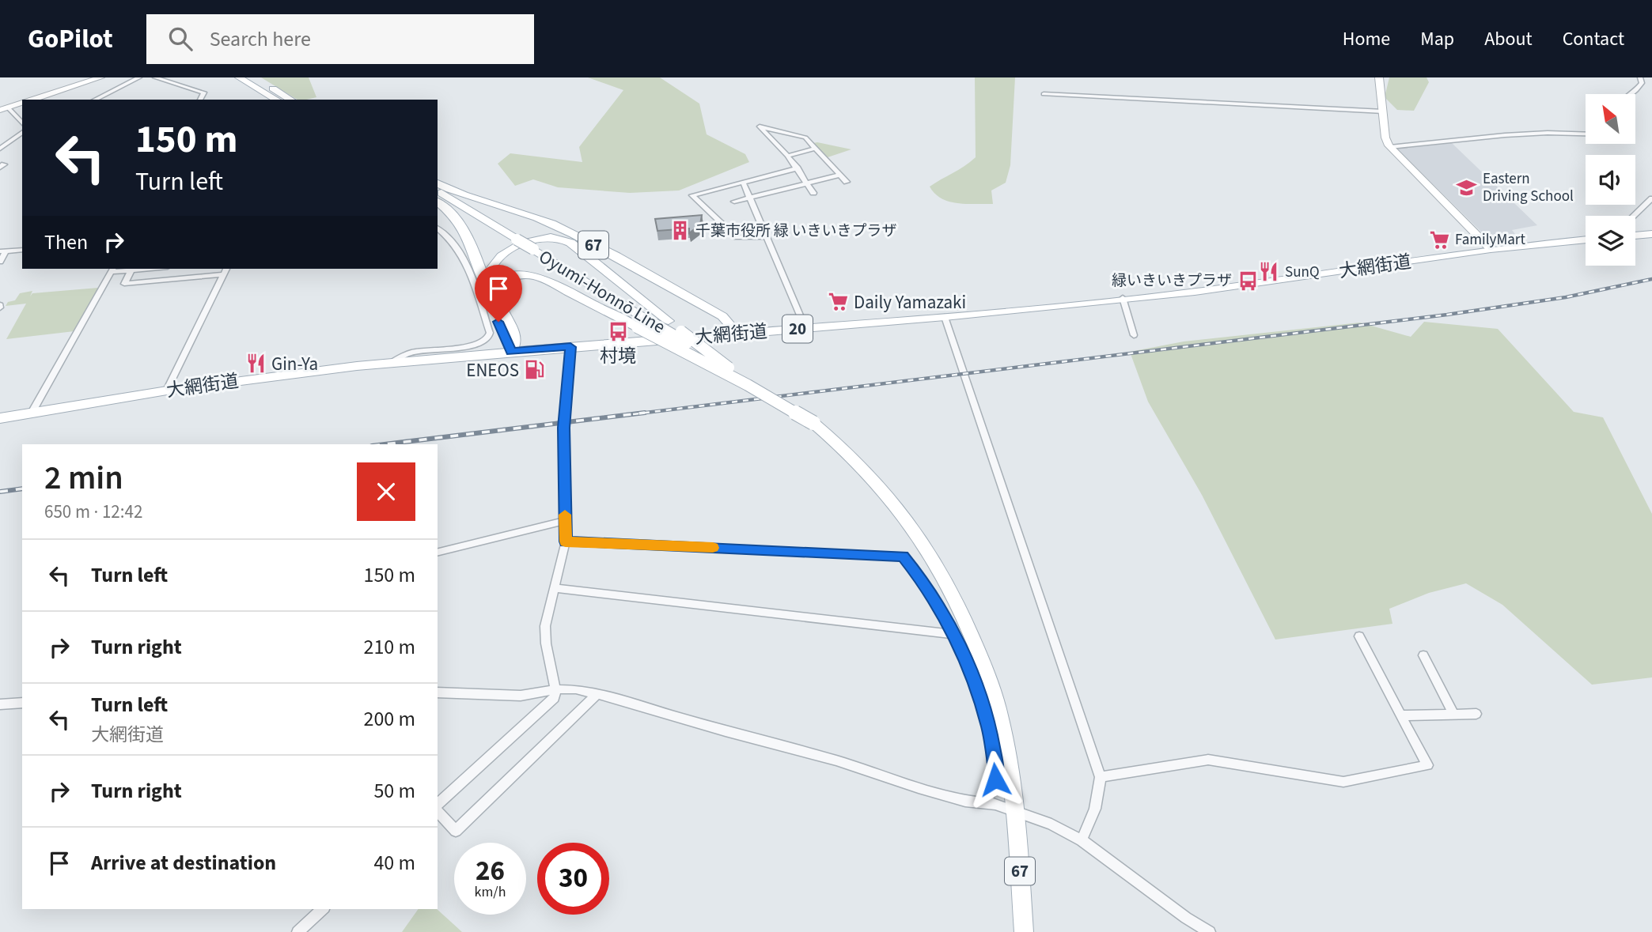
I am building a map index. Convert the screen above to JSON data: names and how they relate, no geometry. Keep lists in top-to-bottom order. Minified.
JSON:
{"streets":{"main road":["67","大網街道","Oyumi-Honnō Line","20"]},"crossings":[["67","大網街道"],["67","Oyumi-Honnō Line"]],"places":{"school or university":["Eastern Driving School"],"building":["千葉市役所 緑 いきいきプラザ"],"supermarket":["FamilyMart","Daily Yamazaki"],"restaurant":["SunQ","Gin-Ya"],"bus stop":["緑いきいきプラザ","村境"],"fuel station":["ENEOS"]},"north":"top left","page":{"header":"GoPilot","search":"Search here","nav":["Home","Map","About","Contact"],"turn":["150 m","Turn left"],"then":"Then","heading":["2 min","650 m · 12:42"],"list":[{"name":"Turn left","value":"150 m"},{"name":"Turn right","value":"210 m"},{"name":"Turn left","note":"大網街道","value":"200 m"},{"name":"Turn right","value":"50 m"},{"name":"Arrive at destination","value":"40 m"}],"speed":"26 km/h","limit":"30"}}
